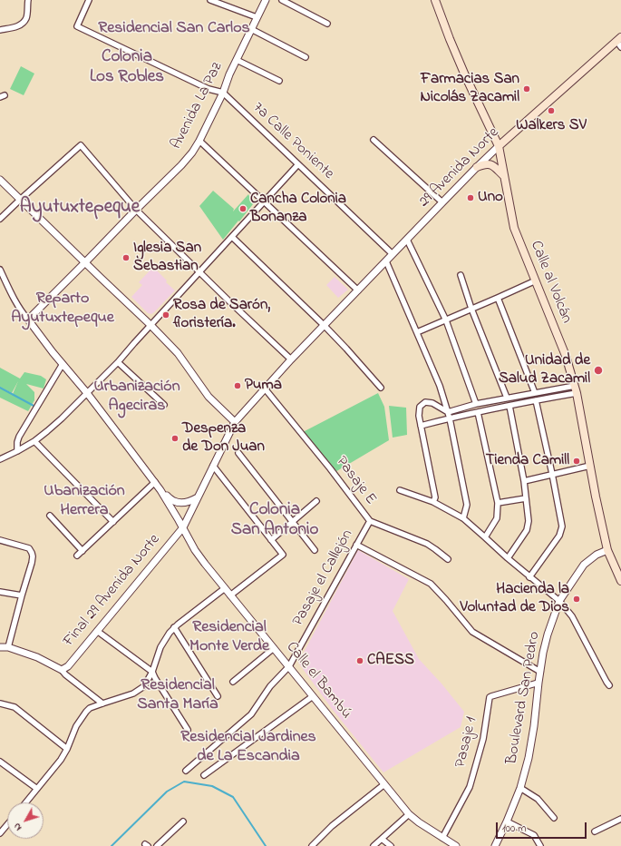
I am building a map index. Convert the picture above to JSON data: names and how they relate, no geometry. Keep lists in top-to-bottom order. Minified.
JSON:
{"streets":{"main road":["29 Avenida Norte","Calle al Volcán"],"street":["Avenida La Paz","7a Calle Poniente","Pasaje E","Pasaje el Callejón","Final 29 Avenida Norte","Calle el Bambú","Boulevard San Pedro","Pasaje 1"]},"crossings":[["Avenida La Paz","7a Calle Poniente"],["Avenida La Paz","Calle el Bambú"],["7a Calle Poniente","29 Avenida Norte"],["29 Avenida Norte","Calle al Volcán"],["29 Avenida Norte","Pasaje E"],["29 Avenida Norte","Final 29 Avenida Norte"],["Calle al Volcán","Boulevard San Pedro"],["Pasaje E","Pasaje el Callejón"],["Pasaje el Callejón","Calle el Bambú"],["Final 29 Avenida Norte","Calle el Bambú"],["Calle el Bambú","Pasaje 1"],["Boulevard San Pedro","Pasaje 1"]],"districts":["Residencial San Carlos","Colonia Los Robles","Ayutuxtepeque","Reparto Ayutuxtepeque","Urbanización Ageciras","Ubanización Herrera","Colonia San Antonio","Residencial Monte Verde","Residencial Santa María","Residencial Jardines de La Escandia"],"places":["Farmacias San Nicolás Zacamil","Walkers SV","Uno","Cancha Colonia Bonanza","Iglesia San Sebastian","Rosa de Sarón, floristería.","Unidad de Salud Zacamil","Puma","Despenza de Don Juan","Tienda Camill","Hacienda la Voluntad de Dios","CAESS"],"scale_bar":"100 m","north":"bottom left"}
